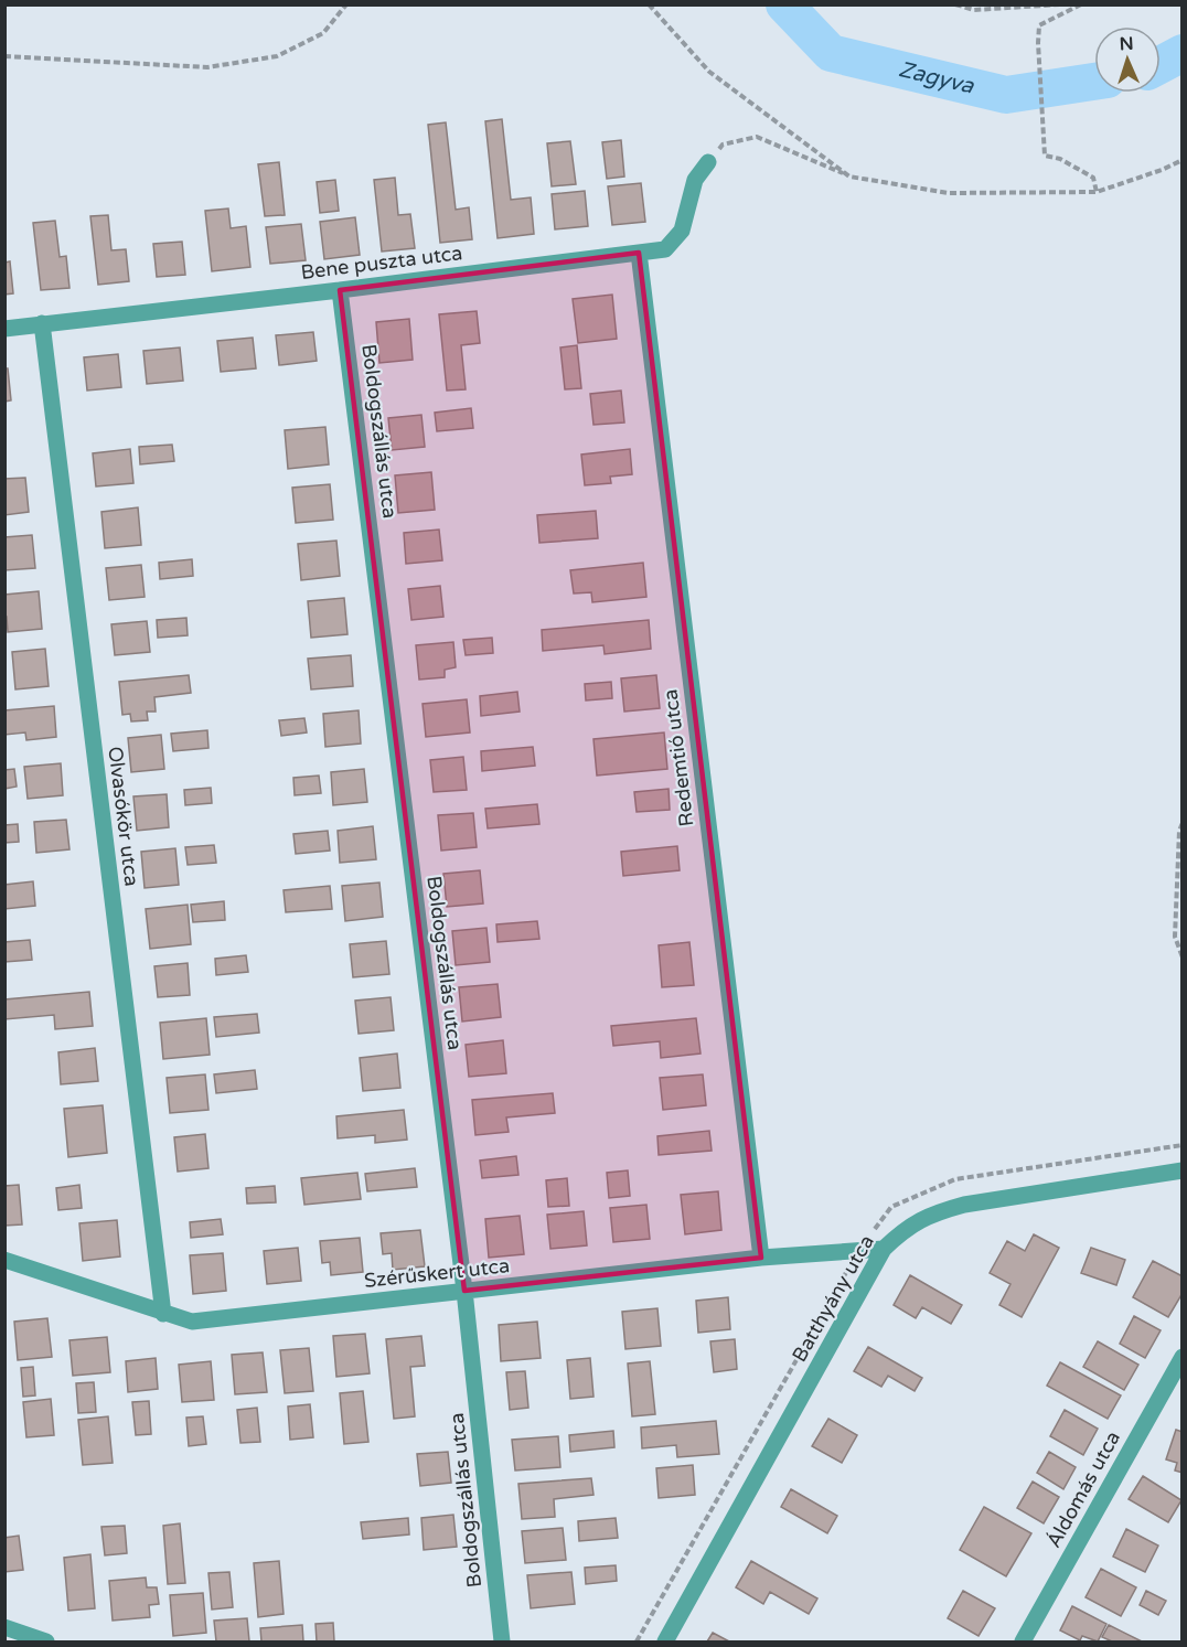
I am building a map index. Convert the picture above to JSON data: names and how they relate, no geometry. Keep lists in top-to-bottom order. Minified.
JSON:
{"streets":{"street":["Bene puszta utca","Boldogszállás utca","Redemtió utca","Olvasókör utca","Szérűskert utca","Batthyány utca","Áldomás utca"]},"crossings":[["Bene puszta utca","Boldogszállás utca"],["Bene puszta utca","Redemtió utca"],["Bene puszta utca","Olvasókör utca"],["Boldogszállás utca","Szérűskert utca"],["Redemtió utca","Szérűskert utca"],["Olvasókör utca","Szérűskert utca"],["Szérűskert utca","Batthyány utca"]],"water":["Zagyva"],"north":"top"}
